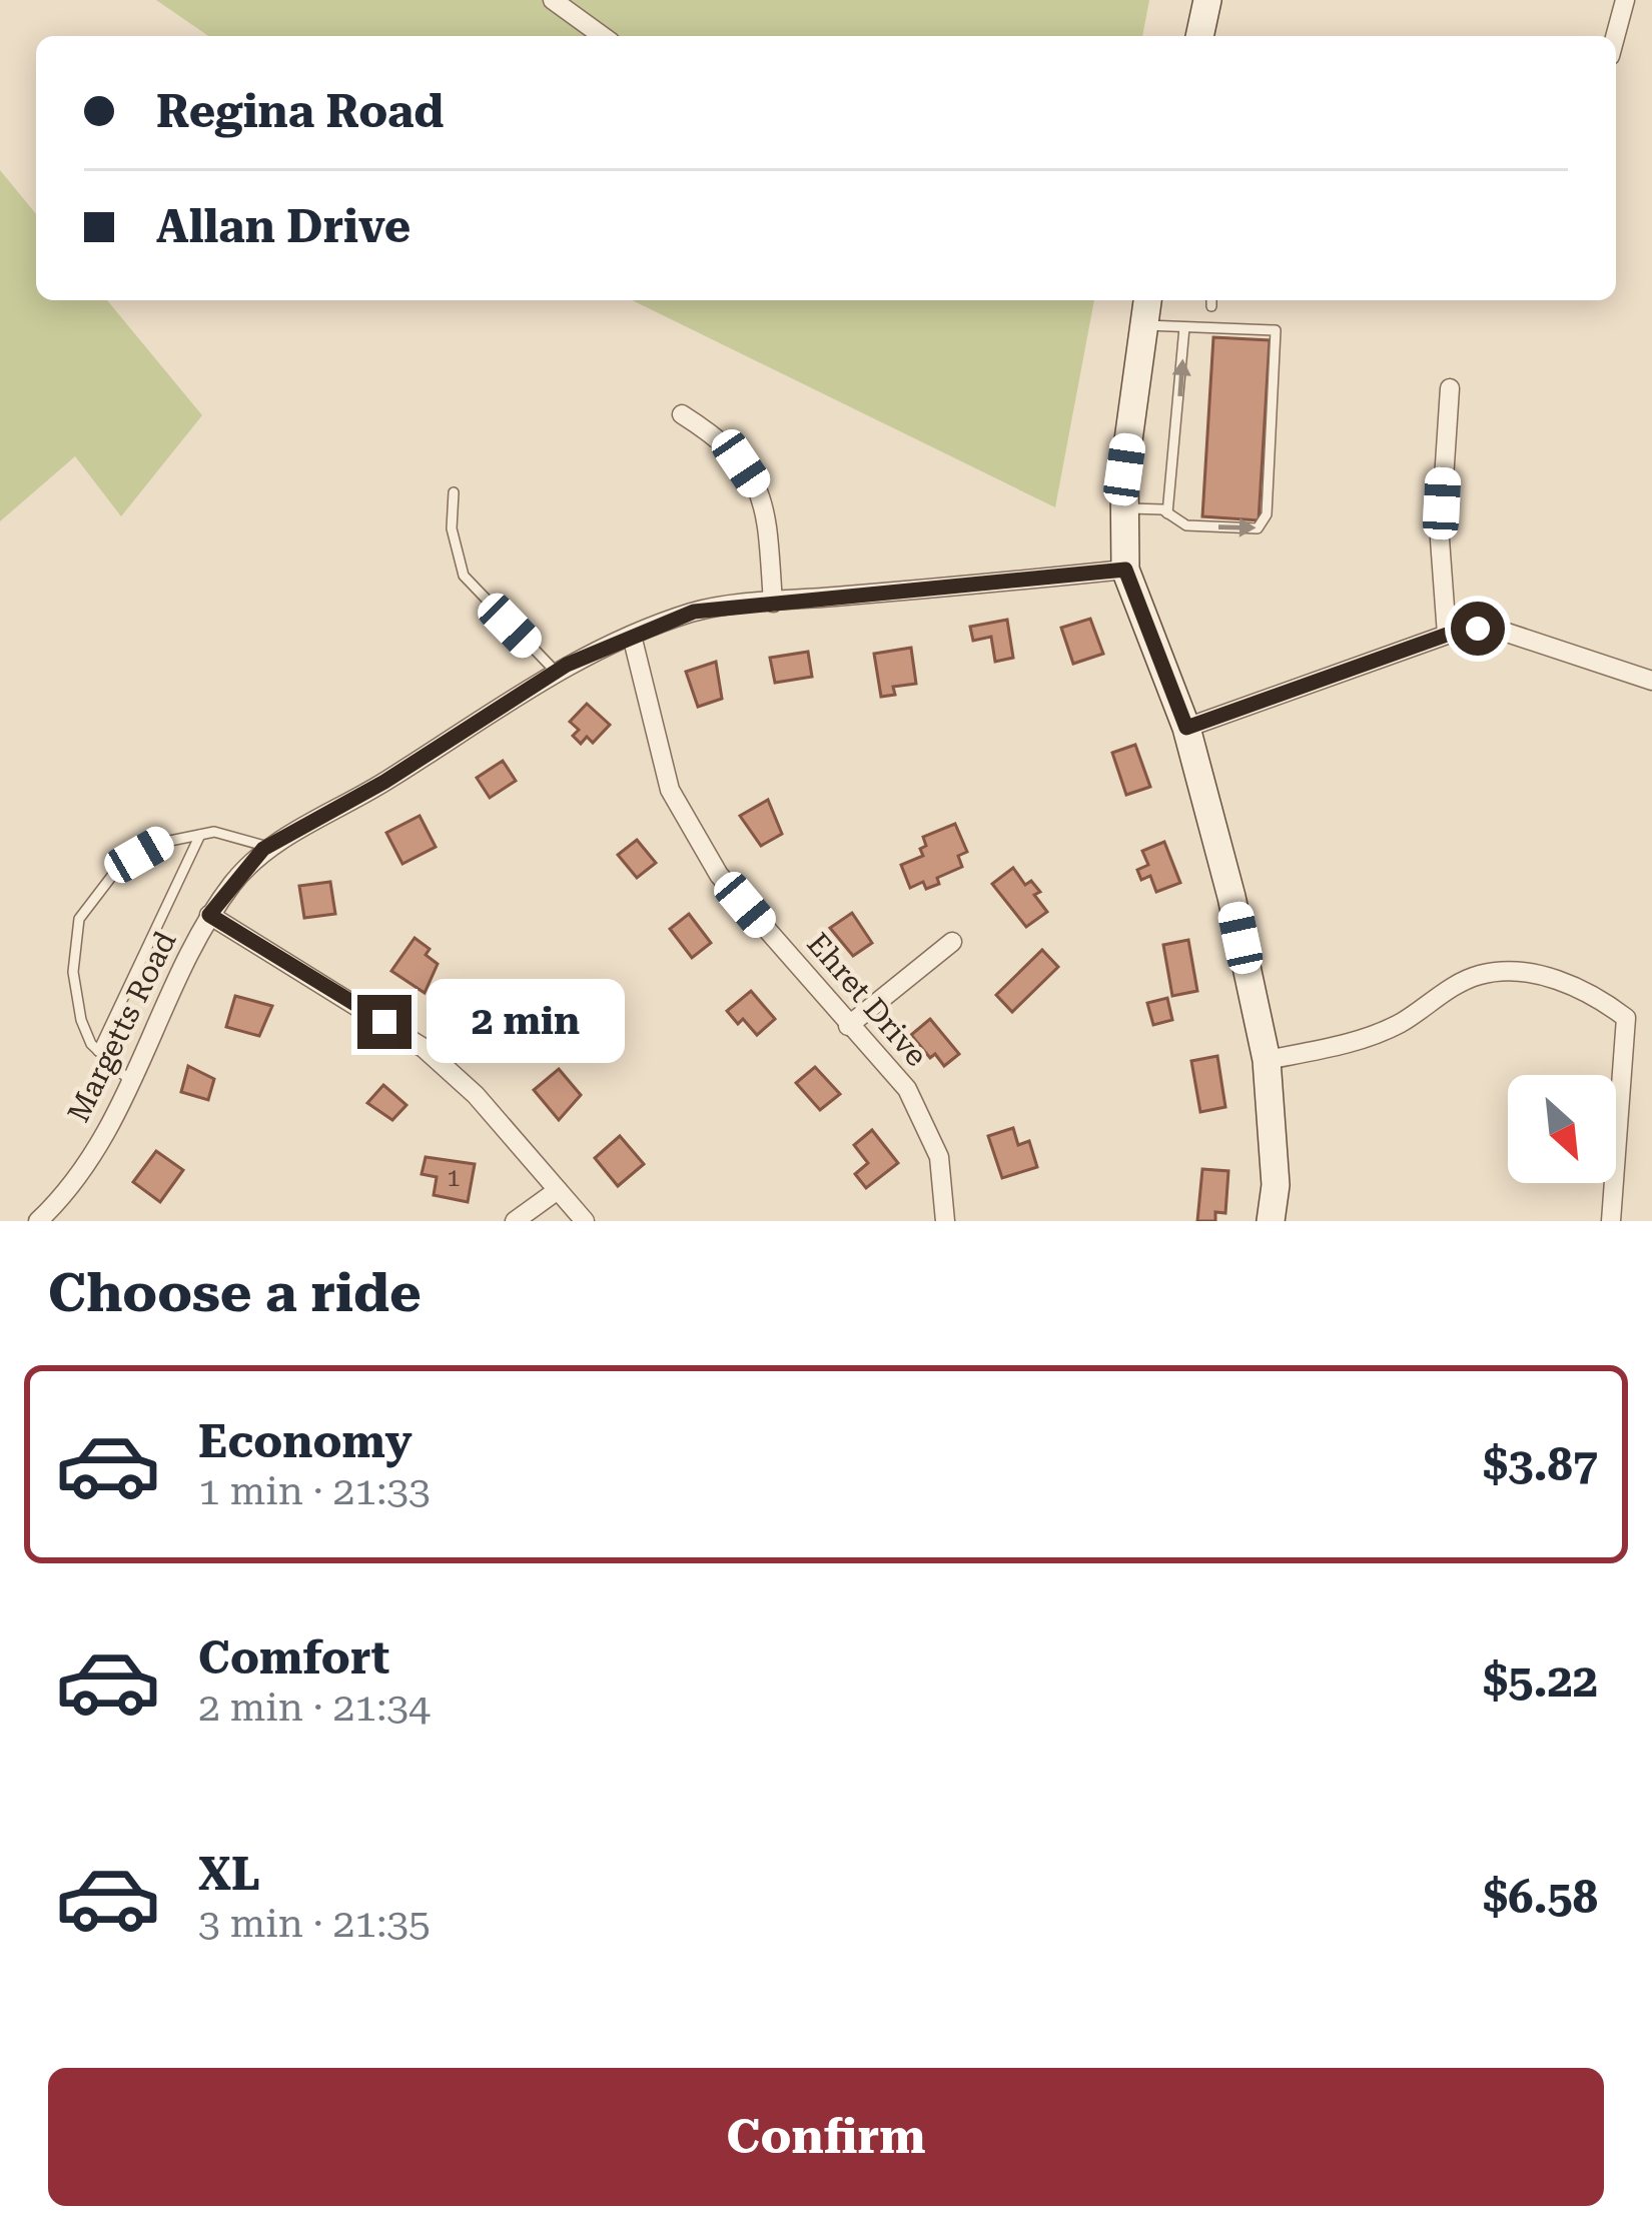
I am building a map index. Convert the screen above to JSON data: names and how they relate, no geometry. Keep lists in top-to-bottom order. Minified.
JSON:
{"streets":{"street":["Ehret Drive","Margetts Road"]},"crossings":[["Ehret Drive","Margetts Road"]],"house_numbers":["1"],"north":"bottom right","page":{"banner":["Regina Road","Allan Drive"],"bubble":"2 min","heading":"Choose a ride","list":[{"name":"Economy","note":"1 min · 21:33","value":"$3.87"},{"name":"Comfort","note":"2 min · 21:34","value":"$5.22"},{"name":"XL","note":"3 min · 21:35","value":"$6.58"}],"buttons":"Confirm"}}
